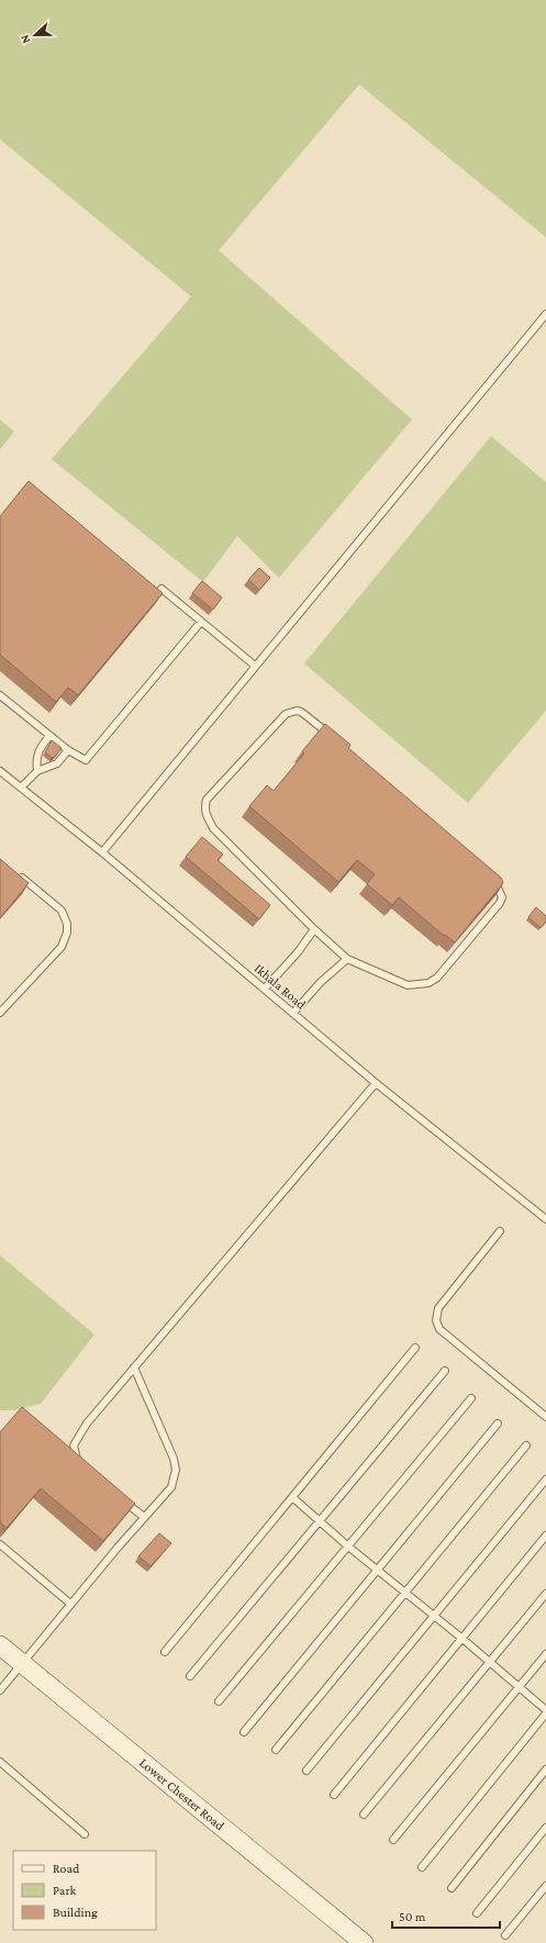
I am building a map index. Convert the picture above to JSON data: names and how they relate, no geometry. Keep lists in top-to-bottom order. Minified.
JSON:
{"streets":{"street":["Lower Chester Road"],"lane":["Ikhala Road"]},"legend":["Road","Park","Building"],"scale_bar":"50 m","north":"left"}
